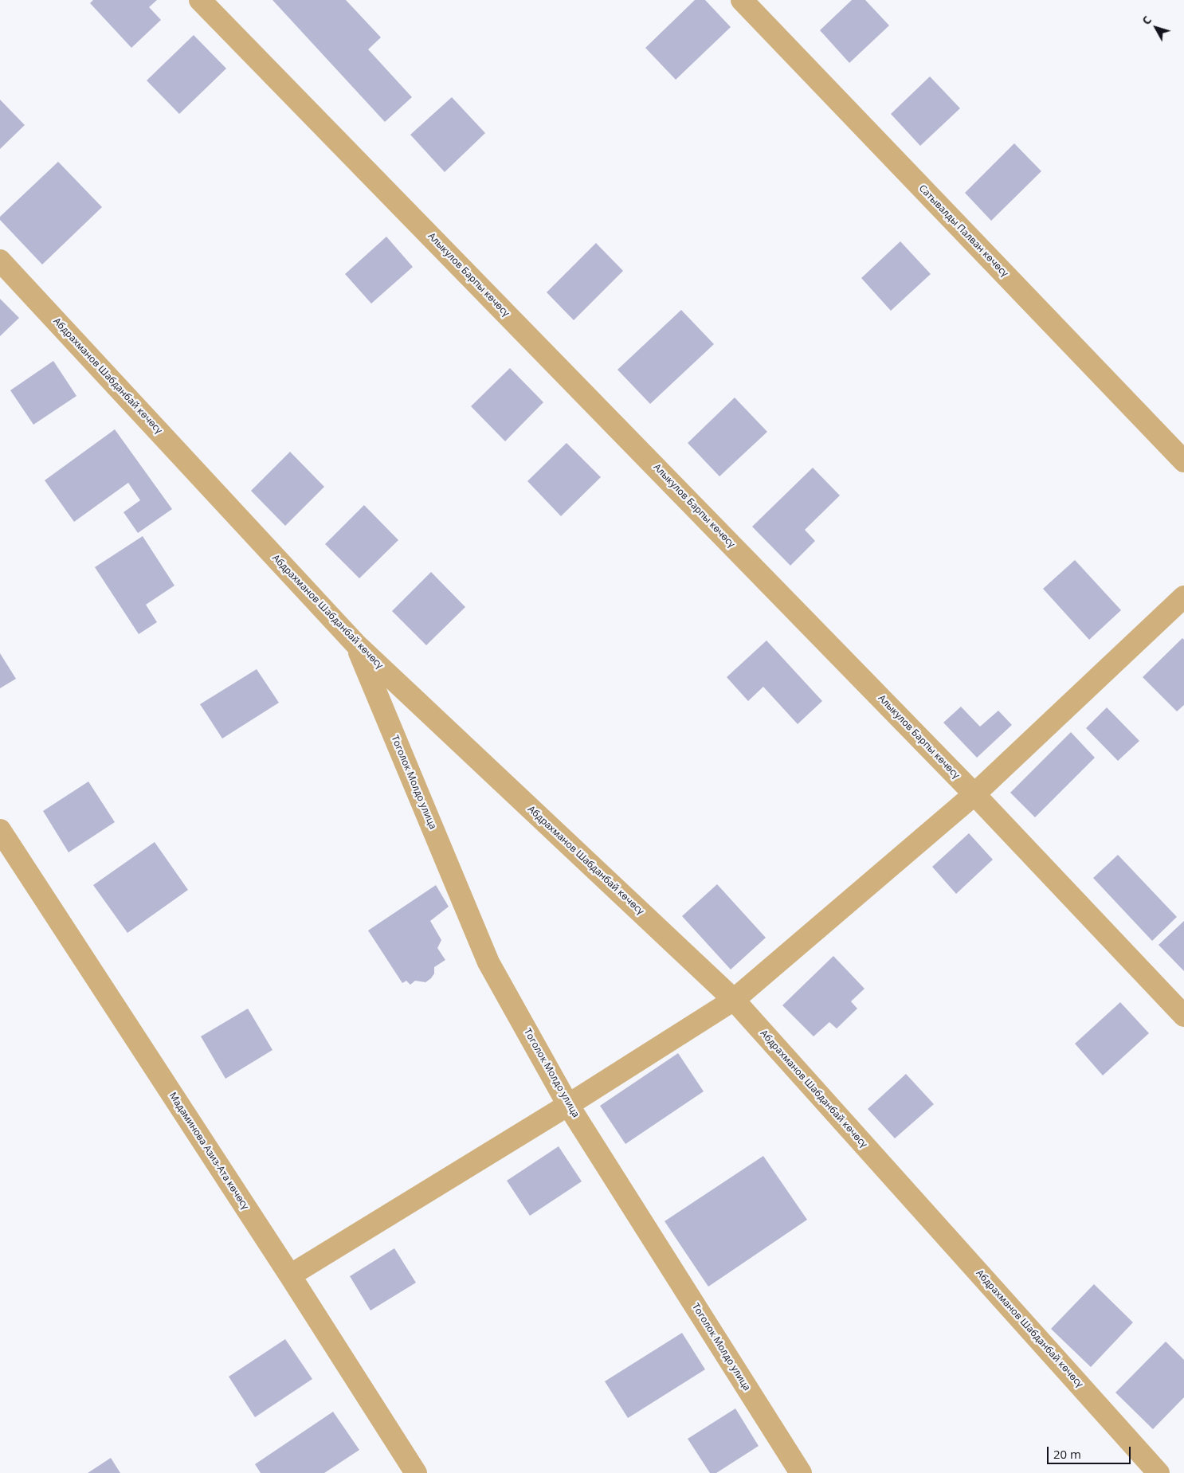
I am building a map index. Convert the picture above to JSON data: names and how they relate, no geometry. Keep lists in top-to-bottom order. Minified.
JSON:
{"streets":{"street":["Сатывалды Палван көчөсү","Алыкулов Барпы көчөсү","Абдрахманов Шабданбай көчөсү","Тоголок Молдо улица","Мадаминова Азиз-Ата көчөсү"]},"crossings":[["Абдрахманов Шабданбай көчөсү","Тоголок Молдо улица"]],"scale_bar":"20 m","north":"top left"}
